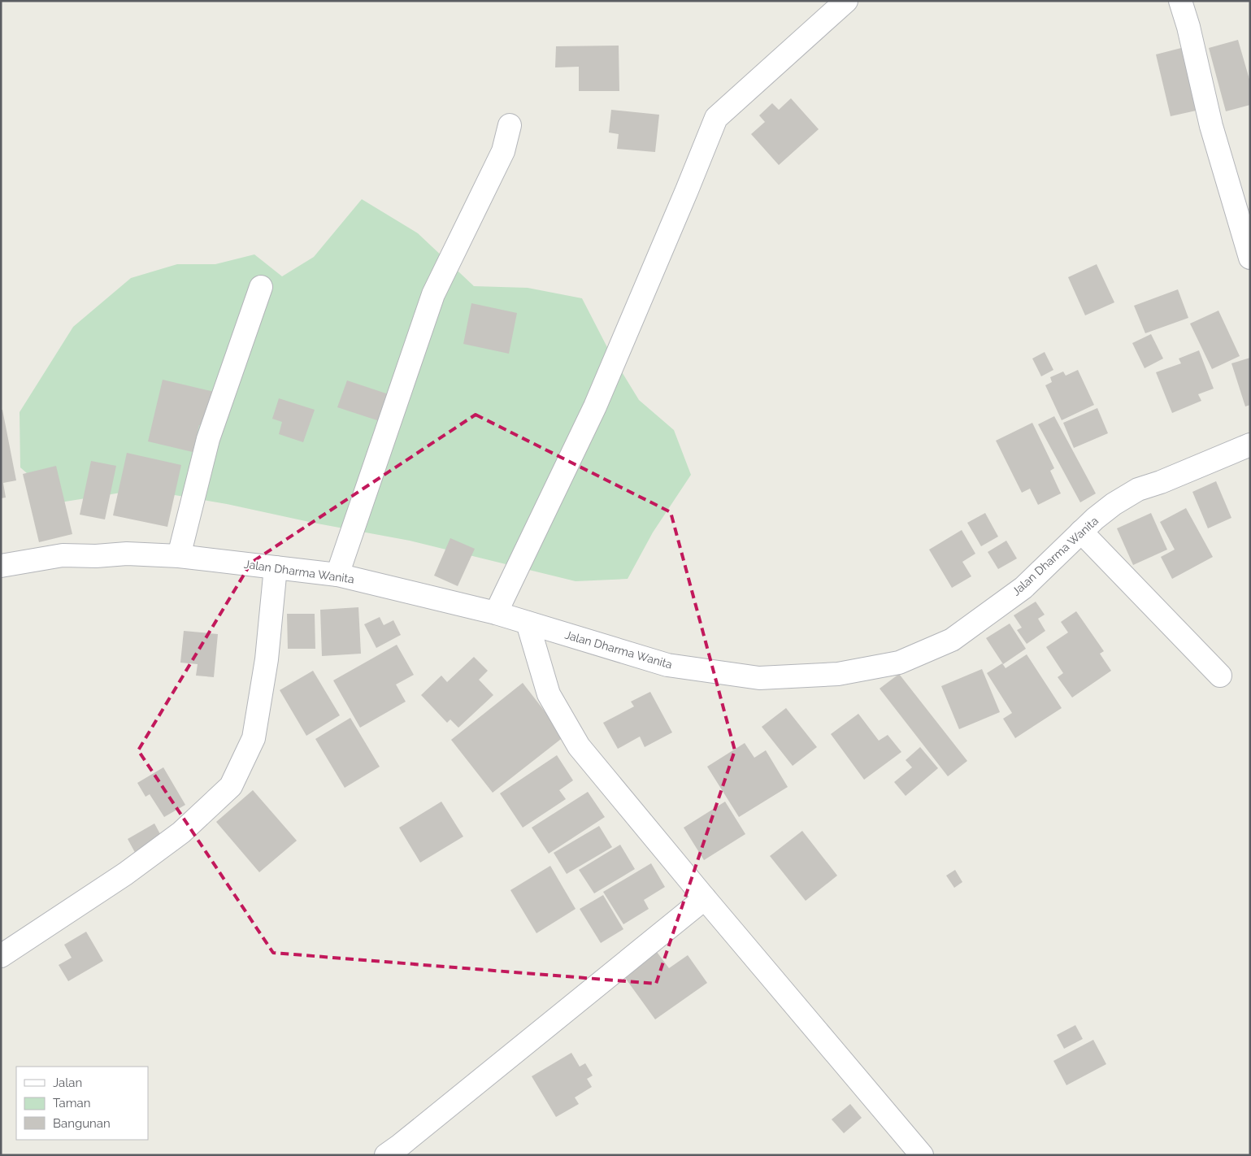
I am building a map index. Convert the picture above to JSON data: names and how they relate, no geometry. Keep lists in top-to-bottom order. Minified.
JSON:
{"streets":{"street":["Jalan Dharma Wanita"]},"legend":["Jalan","Taman","Bangunan"]}
